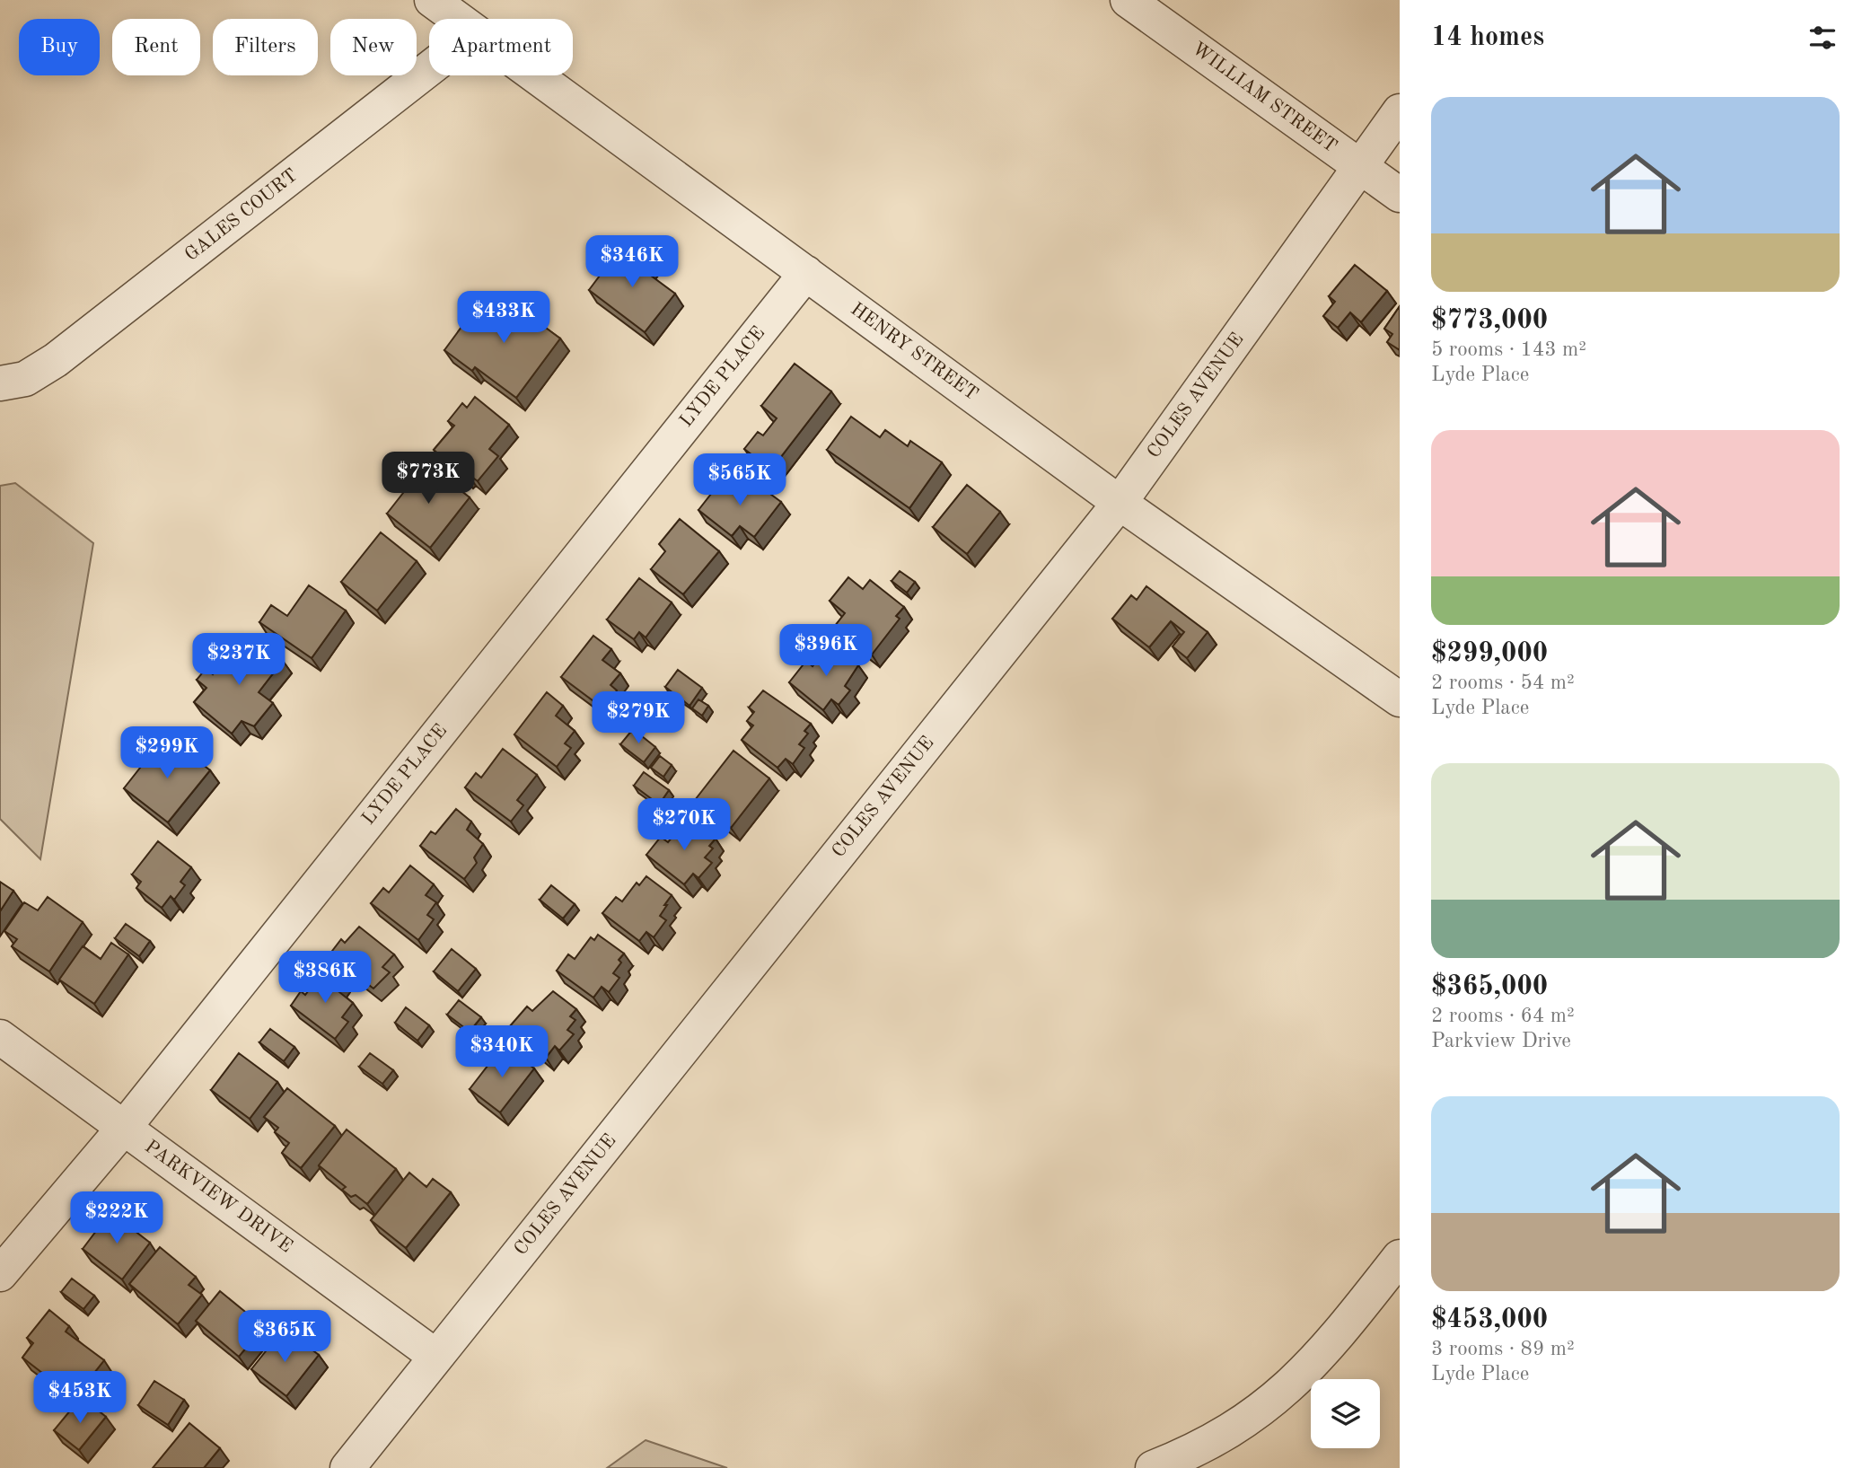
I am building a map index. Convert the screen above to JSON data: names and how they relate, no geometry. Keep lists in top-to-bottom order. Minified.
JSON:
{"streets":{"street":["WILLIAM STREET","GALES COURT","HENRY STREET","LYDE PLACE","COLES AVENUE","PARKVIEW DRIVE"]},"crossings":[["WILLIAM STREET","COLES AVENUE"],["HENRY STREET","LYDE PLACE"],["HENRY STREET","COLES AVENUE"],["LYDE PLACE","PARKVIEW DRIVE"],["COLES AVENUE","PARKVIEW DRIVE"]],"page":{"heading":"14 homes","chip":["Buy","Rent","Filters","New","Apartment"],"list":[{"name":"$773,000","note":"5 rooms · 143 m² · Lyde Place"},{"name":"$299,000","note":"2 rooms · 54 m² · Lyde Place"},{"name":"$365,000","note":"2 rooms · 64 m² · Parkview Drive"},{"name":"$453,000","note":"3 rooms · 89 m² · Lyde Place"}],"price":["$346K","$433K","$773K","$565K","$396K","$237K","$279K","$299K","$270K","$386K","$340K","$222K","$365K","$453K"]}}
